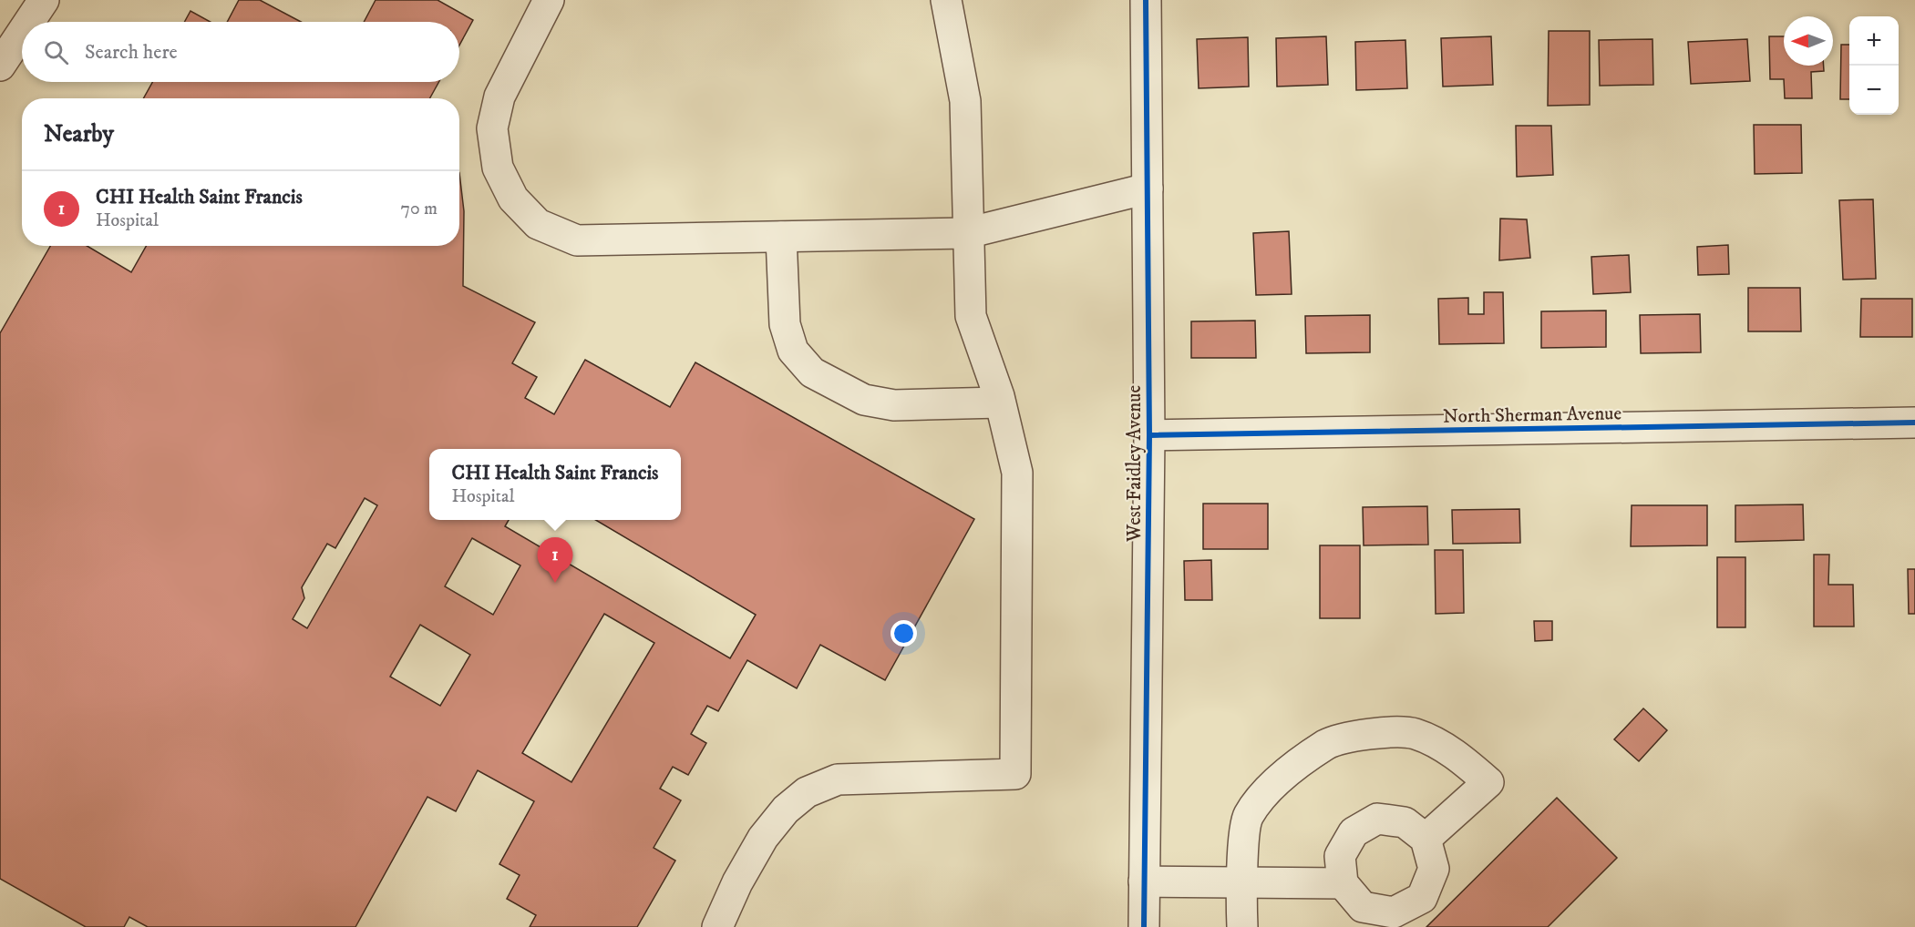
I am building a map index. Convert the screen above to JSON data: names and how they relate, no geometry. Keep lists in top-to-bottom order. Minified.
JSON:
{"streets":{"street":["North Sherman Avenue","West Faidley Avenue"]},"crossings":[["North Sherman Avenue","West Faidley Avenue"]],"north":"left","page":{"map_buttons":["+","−"],"search":"Search here","heading":"Nearby","list":[{"mark":"1","name":"CHI Health Saint Francis","note":"Hospital","value":"70 m"}],"popup":["CHI Health Saint Francis","Hospital"],"pins":"1"}}
